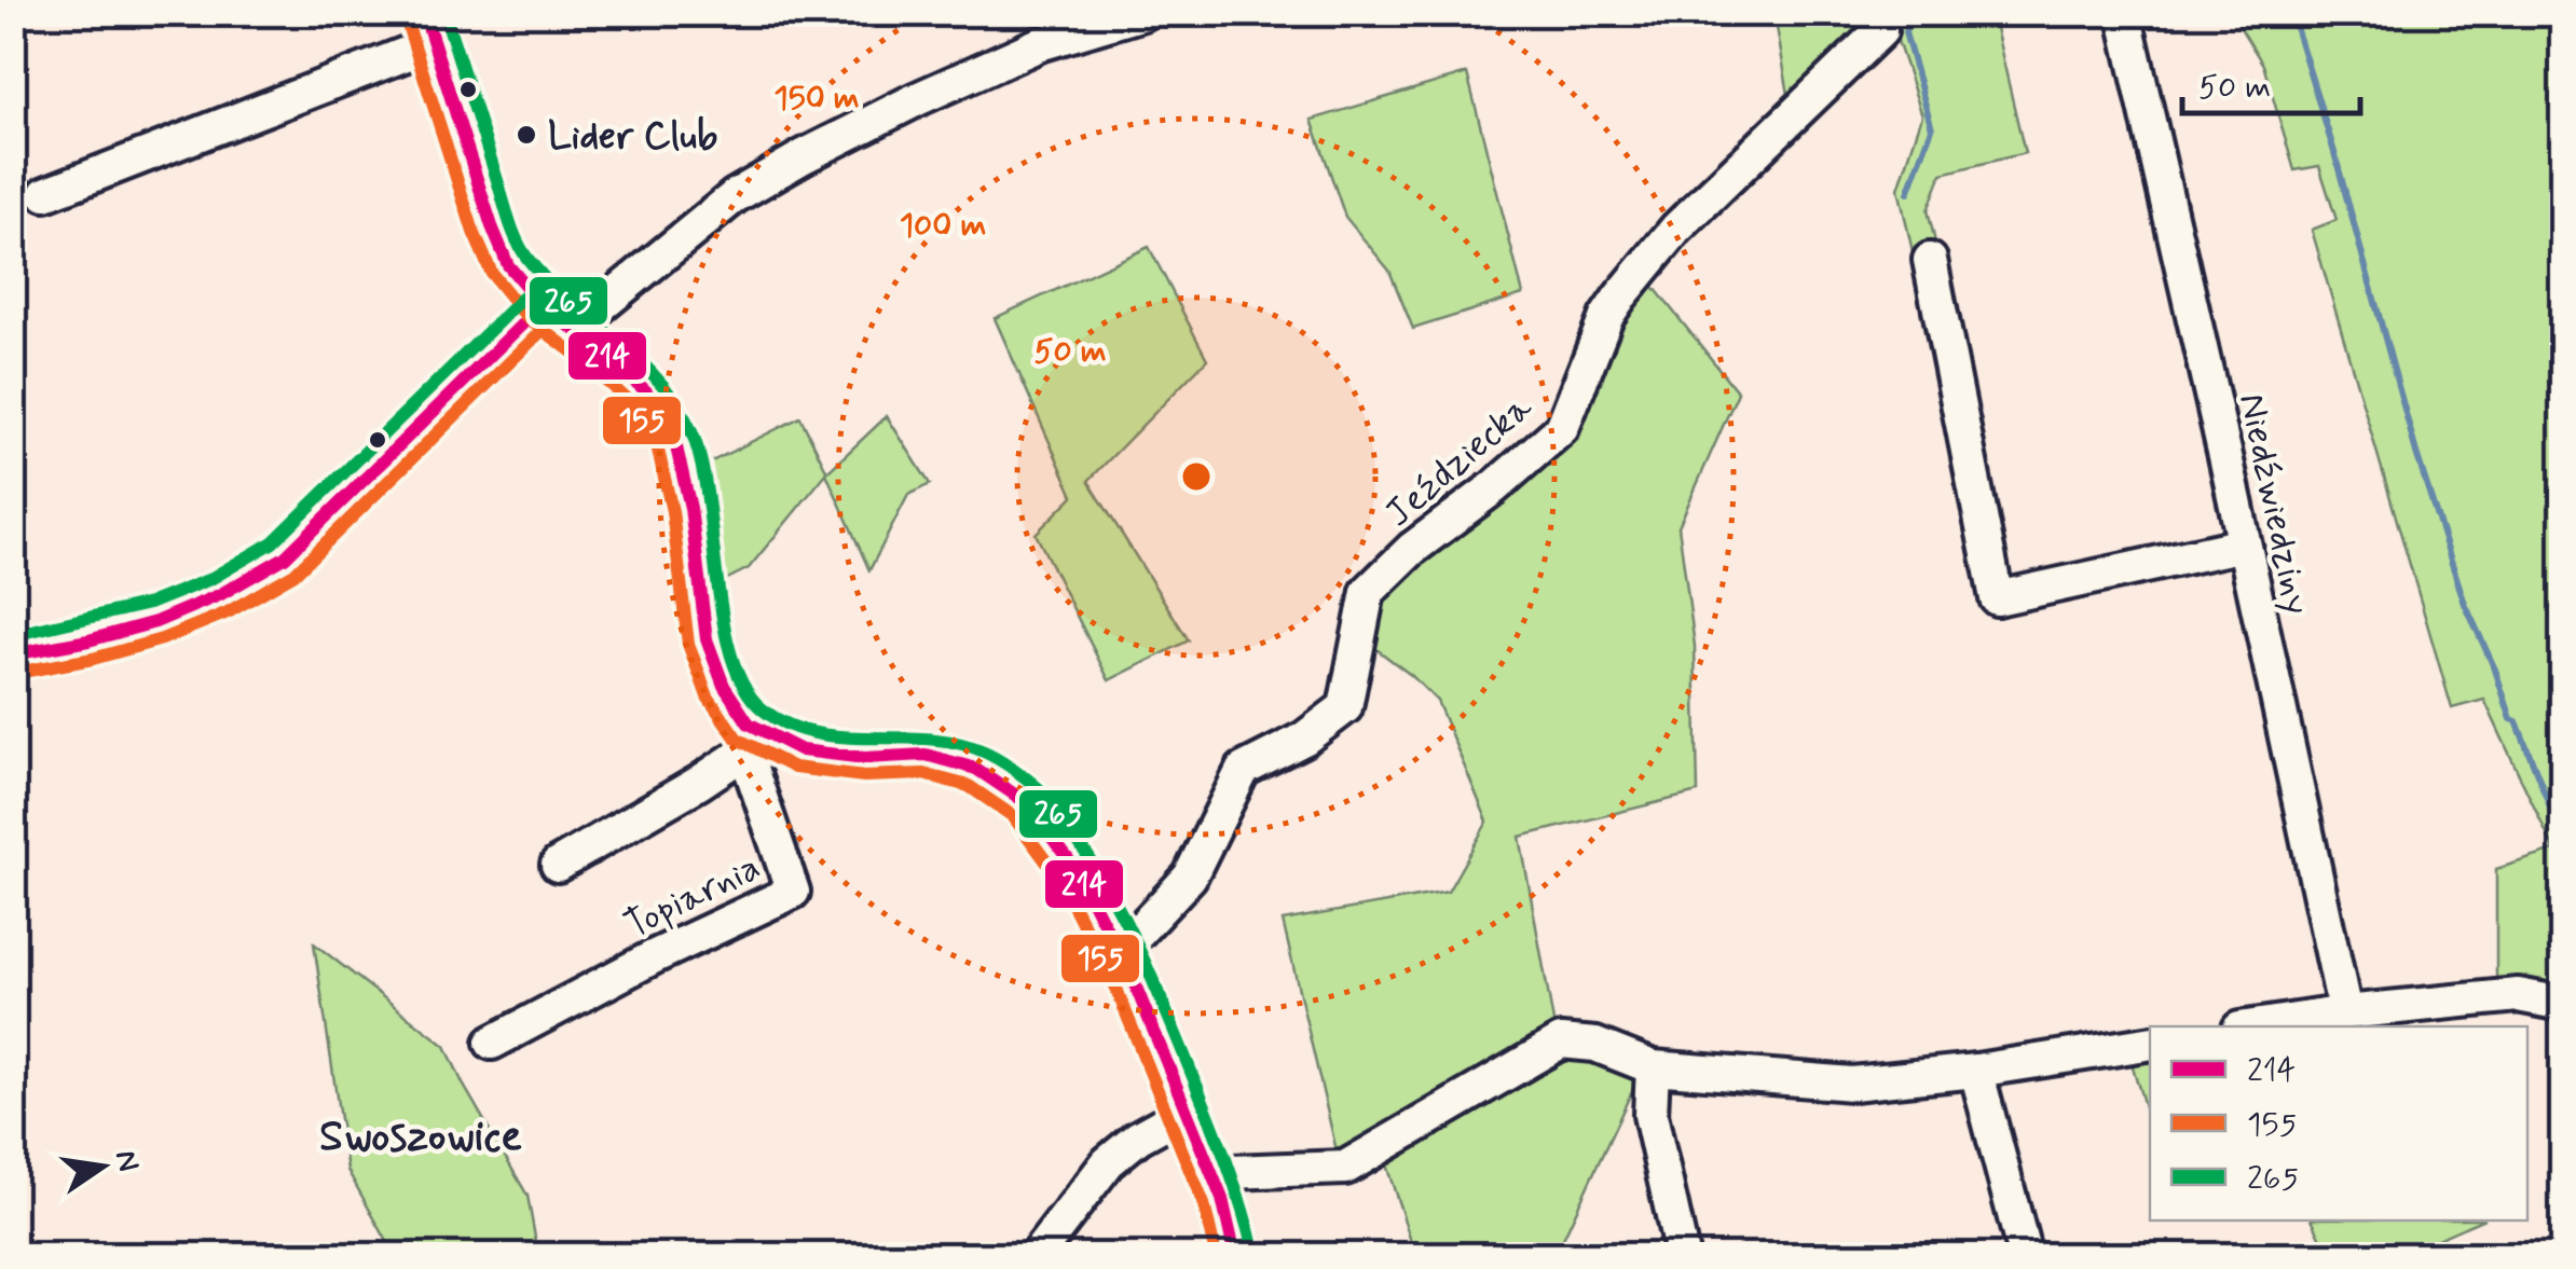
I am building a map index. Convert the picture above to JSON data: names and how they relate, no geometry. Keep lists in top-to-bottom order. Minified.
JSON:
{"streets":{"street":["Jeździecka","Niedźwiedziny","Topiarnia"]},"districts":["Swoszowice"],"places":["Lider Club"],"lines":["transit line 214","transit line 265","transit line 155"],"legend":["214","155","265"],"scale_bar":"50 m","north":"right","rings":["150 m","100 m","50 m"]}
